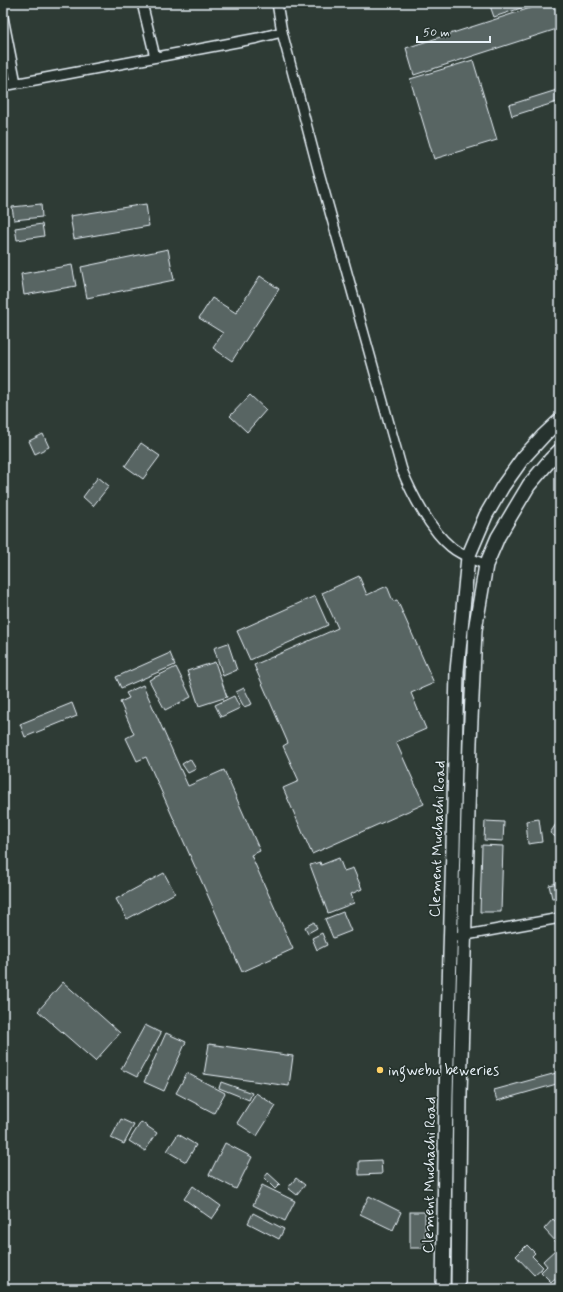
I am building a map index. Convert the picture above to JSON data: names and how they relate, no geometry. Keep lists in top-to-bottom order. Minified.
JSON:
{"streets":{"main road":["Clement Muchachi Road"]},"places":["ingwebu beweries"],"scale_bar":"50 m"}
